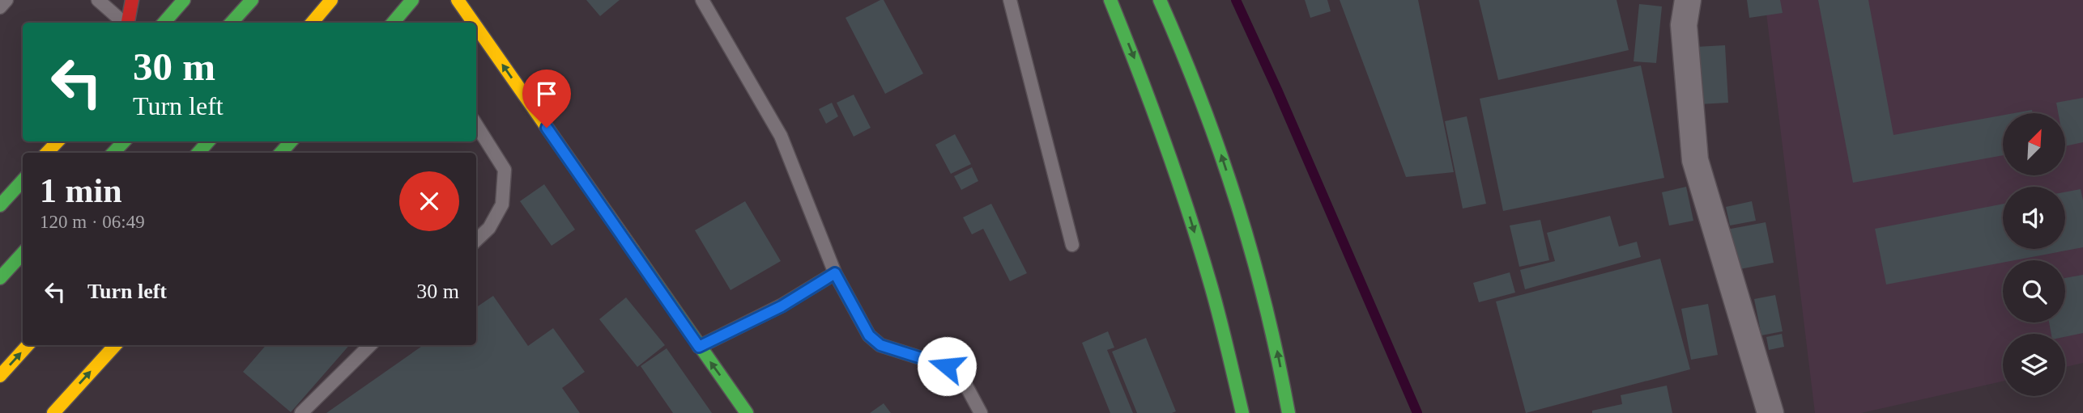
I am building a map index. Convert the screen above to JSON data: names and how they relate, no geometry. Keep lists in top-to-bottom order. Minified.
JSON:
{"north":"top right","page":{"turn":["30 m","Turn left"],"heading":["1 min","120 m · 06:49"],"list":[{"name":"Turn left","value":"30 m"}]}}
